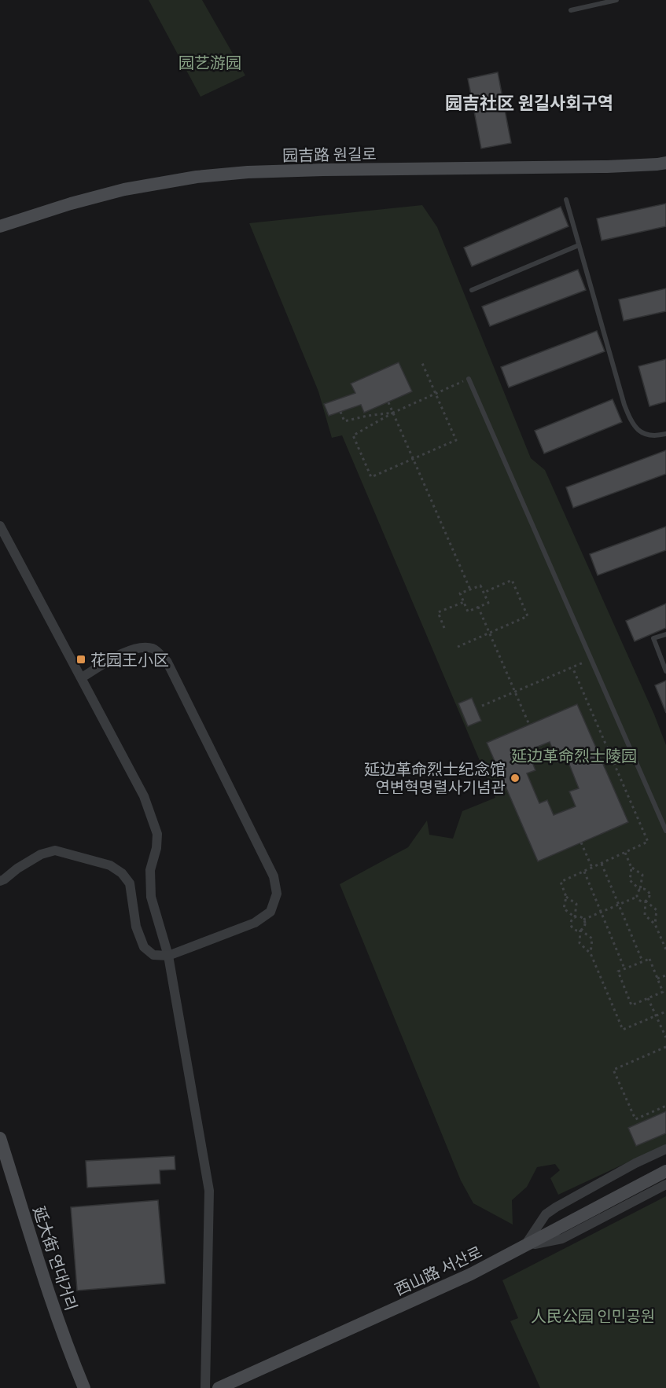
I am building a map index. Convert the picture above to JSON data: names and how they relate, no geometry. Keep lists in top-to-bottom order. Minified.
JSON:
{"streets":{"street":["园吉路 원길로","延大街 연대거리","西山路 서산로"]},"districts":["园吉社区 원길사회구역"],"parks":["园艺游园","延边革命烈士陵园","人民公园 인민공원"],"places":{"transit":["花园王小区"],"other":["延边革命烈士纪念馆 연변혁명렬사기념관"]}}
